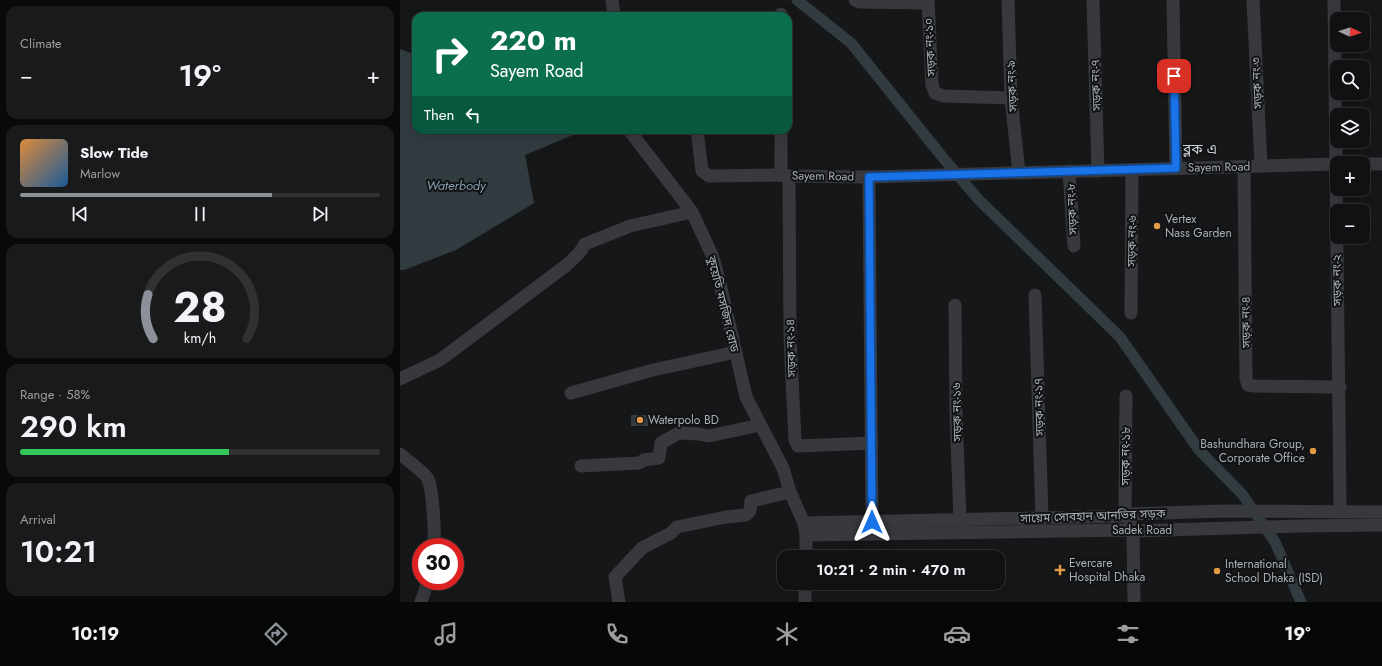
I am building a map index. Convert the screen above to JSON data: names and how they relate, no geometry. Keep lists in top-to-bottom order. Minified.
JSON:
{"streets":{"street":["সড়ক নং-১০","সড়ক নং-৩","সড়ক নং-৭","সড়ক নং-৯","Sayem Road","সড়ক নং-৮","সড়ক নং-৬","সড়ক নং-২","কুয়েতি মসজিদ রোড","সড়ক নং-৪","সড়ক নং-১৪","সড়ক নং-১৭","সড়ক নং-১৬","সড়ক নং-১৮","সায়েম সোবহান আনভির সড়ক","Sadek Road"]},"crossings":[["সড়ক নং-১০","সড়ক নং-৯"],["সড়ক নং-৩","Sayem Road"],["সড়ক নং-৭","Sayem Road"],["সড়ক নং-৯","Sayem Road"],["Sayem Road","সড়ক নং-৮"],["Sayem Road","সড়ক নং-৬"],["Sayem Road","সড়ক নং-৪"],["Sayem Road","সড়ক নং-১৪"],["সড়ক নং-২","সড়ক নং-৪"],["সড়ক নং-২","সায়েম সোবহান আনভির সড়ক"],["কুয়েতি মসজিদ রোড","সায়েম সোবহান আনভির সড়ক"],["কুয়েতি মসজিদ রোড","Sadek Road"],["সড়ক নং-১৭","সায়েম সোবহান আনভির সড়ক"],["সড়ক নং-১৬","সায়েম সোবহান আনভির সড়ক"],["সড়ক নং-১৮","সায়েম সোবহান আনভির সড়ক"],["সড়ক নং-১৮","Sadek Road"],["সায়েম সোবহান আনভির সড়ক","Sadek Road"]],"districts":["ব্লক এ"],"water":["Waterbody"],"places":{"other":["Vertex Nass Garden","Waterpolo BD","Bashundhara Group, Corporate Office","International School Dhaka (ISD)"],"health":["Evercare Hospital Dhaka"]},"north":"right","page":{"tile":["Climate",["Range · 58%","290 km"],["Arrival","10:21"]],"map_buttons":["+","−"],"turn":["220 m","Sayem Road"],"heat":["−","19°","+"],"then":"Then","song":["Slow Tide","Marlow"],"limit":"30","trip":"10:21 · 2 min · 470 m","tabs":["10:19","19°"],"gauge":["28","km/h"]}}
